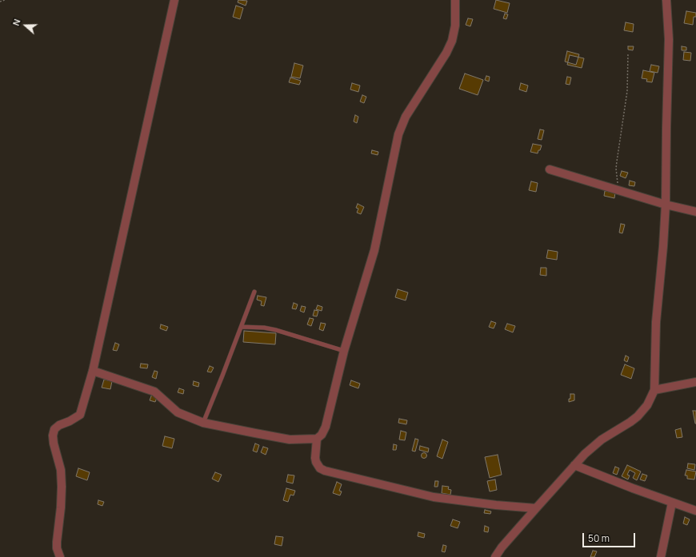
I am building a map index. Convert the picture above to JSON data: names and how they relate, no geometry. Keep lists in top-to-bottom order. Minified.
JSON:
{"scale_bar":"50 m","north":"left"}
